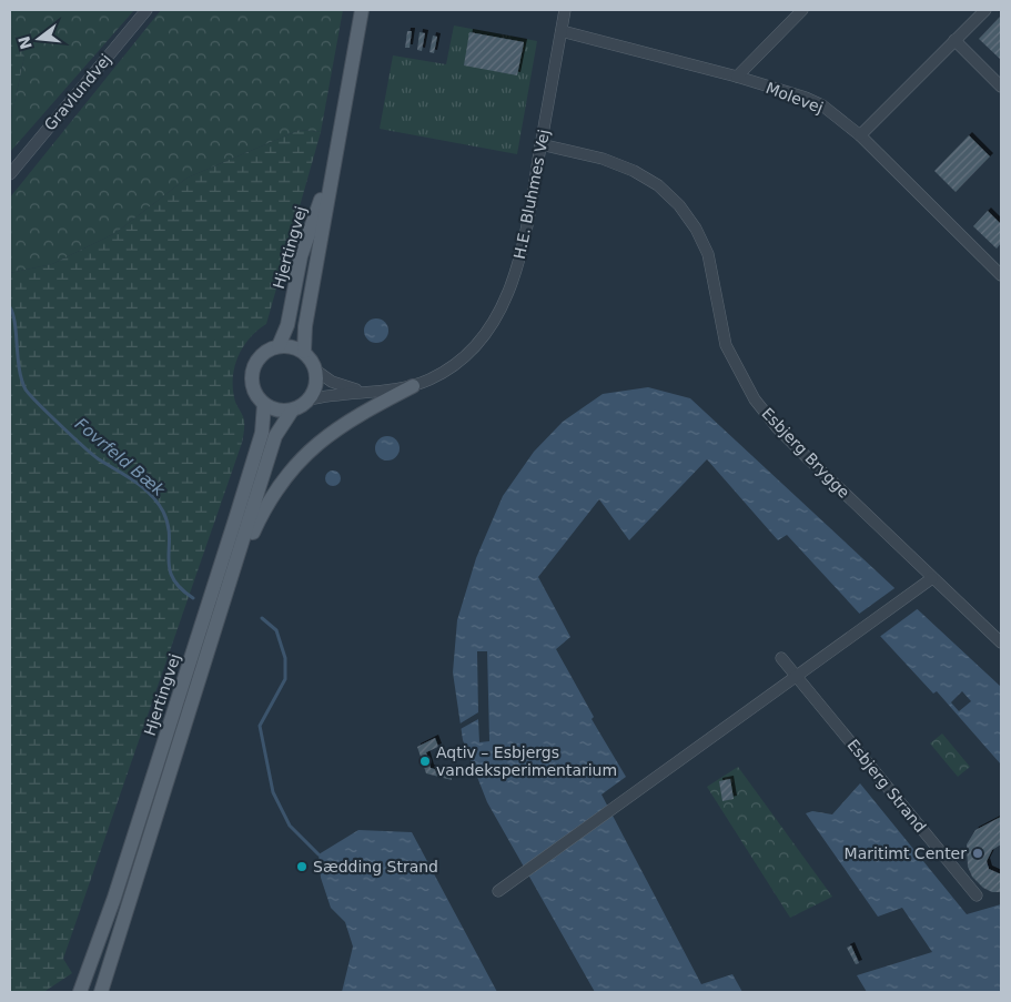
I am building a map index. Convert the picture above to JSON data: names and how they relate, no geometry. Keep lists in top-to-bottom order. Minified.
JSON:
{"streets":{"main road":["Hjertingvej"],"street":["Gravlundvej","Molevej","H.E. Bluhmes Vej","Esbjerg Brygge","Esbjerg Strand"]},"crossings":[["Molevej","H.E. Bluhmes Vej"],["H.E. Bluhmes Vej","Hjertingvej"],["H.E. Bluhmes Vej","Esbjerg Brygge"]],"water":["Fovrfeld Bæk"],"places":["Aqtiv – Esbjergs vandeksperimentarium","Maritimt Center","Sædding Strand"],"north":"left"}
